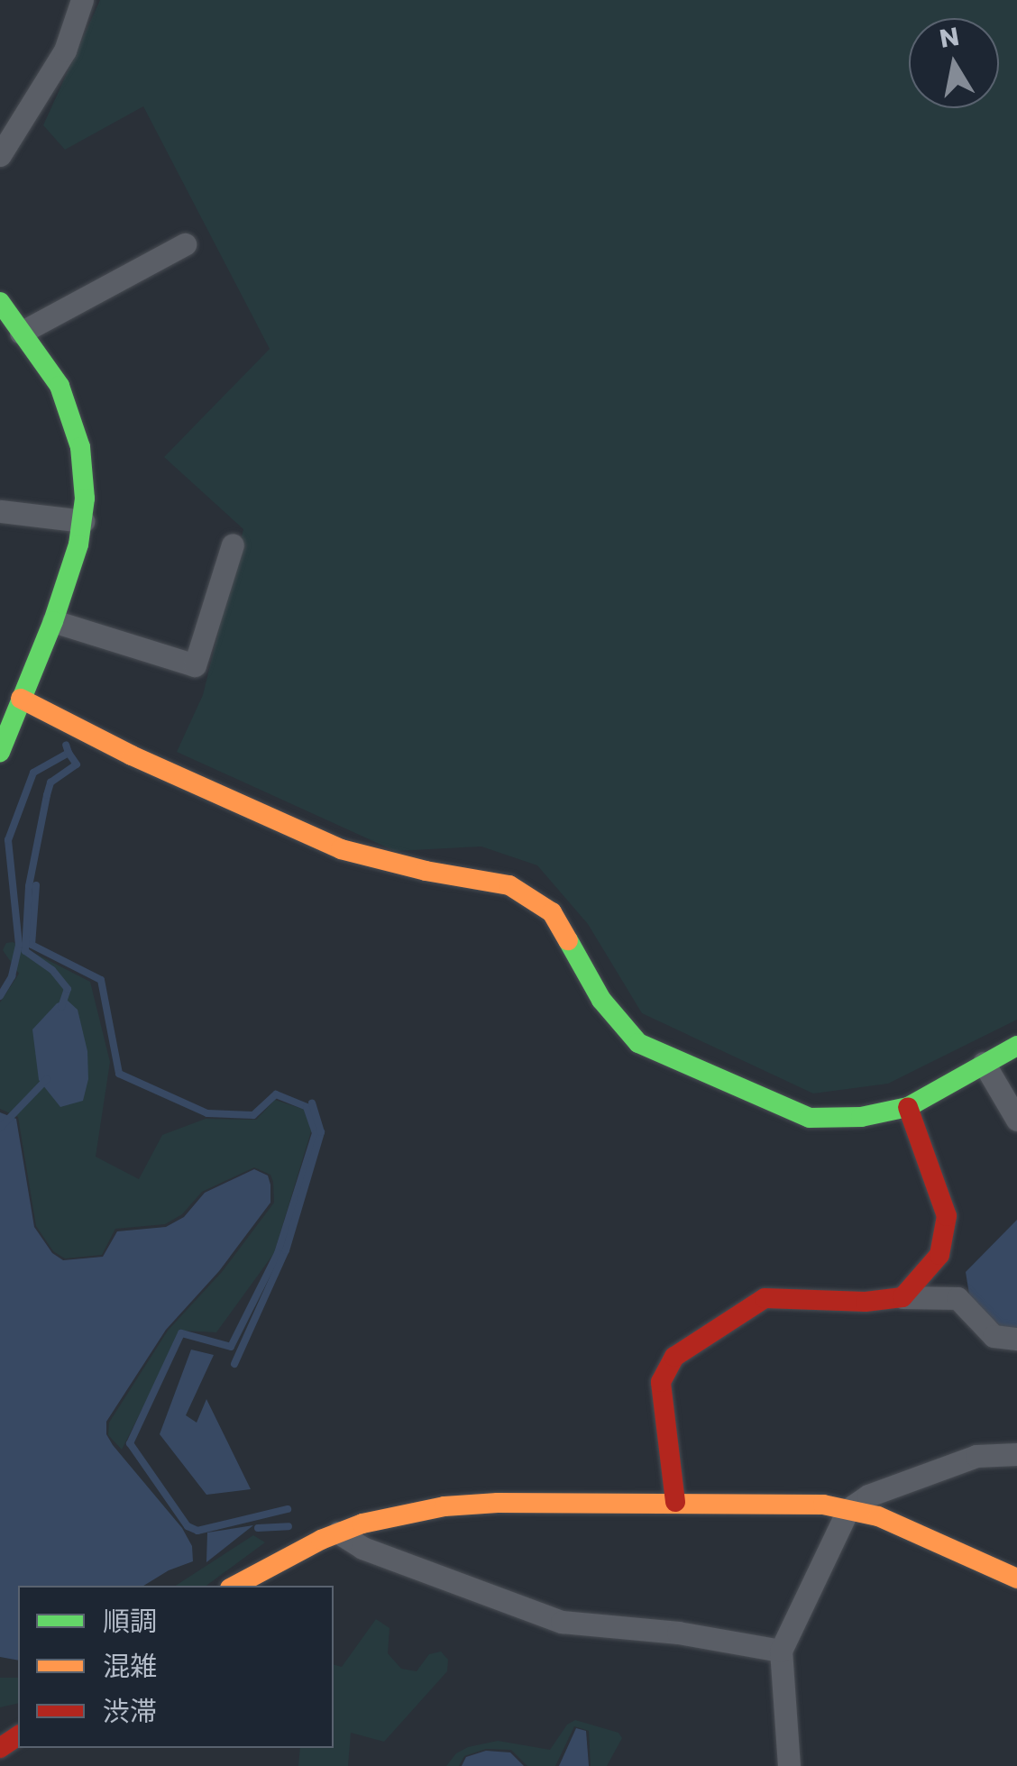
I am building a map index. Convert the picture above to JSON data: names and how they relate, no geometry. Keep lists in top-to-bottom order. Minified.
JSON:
{"legend":["順調","混雑","渋滞"],"north":"top"}
